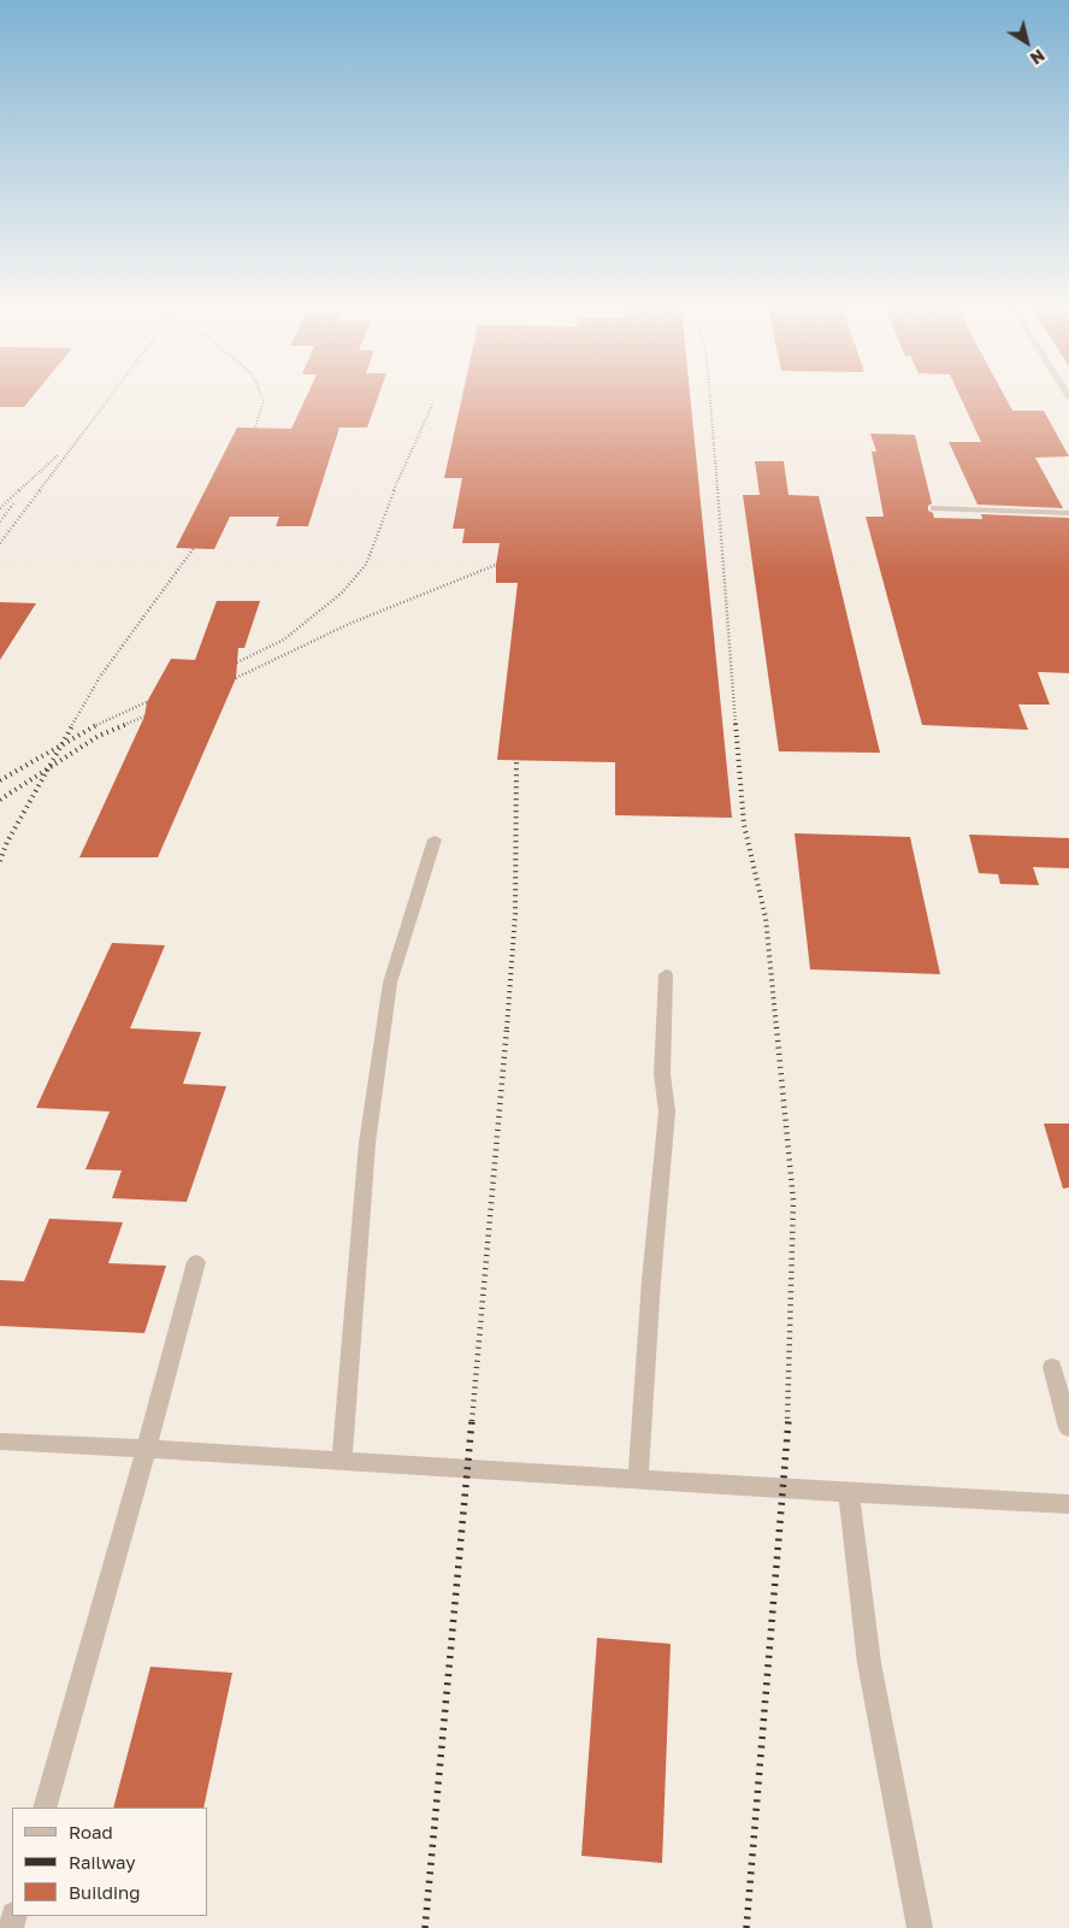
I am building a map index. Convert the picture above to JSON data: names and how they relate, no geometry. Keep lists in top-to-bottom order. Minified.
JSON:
{"legend":["Road","Railway","Building"],"north":"bottom right"}
